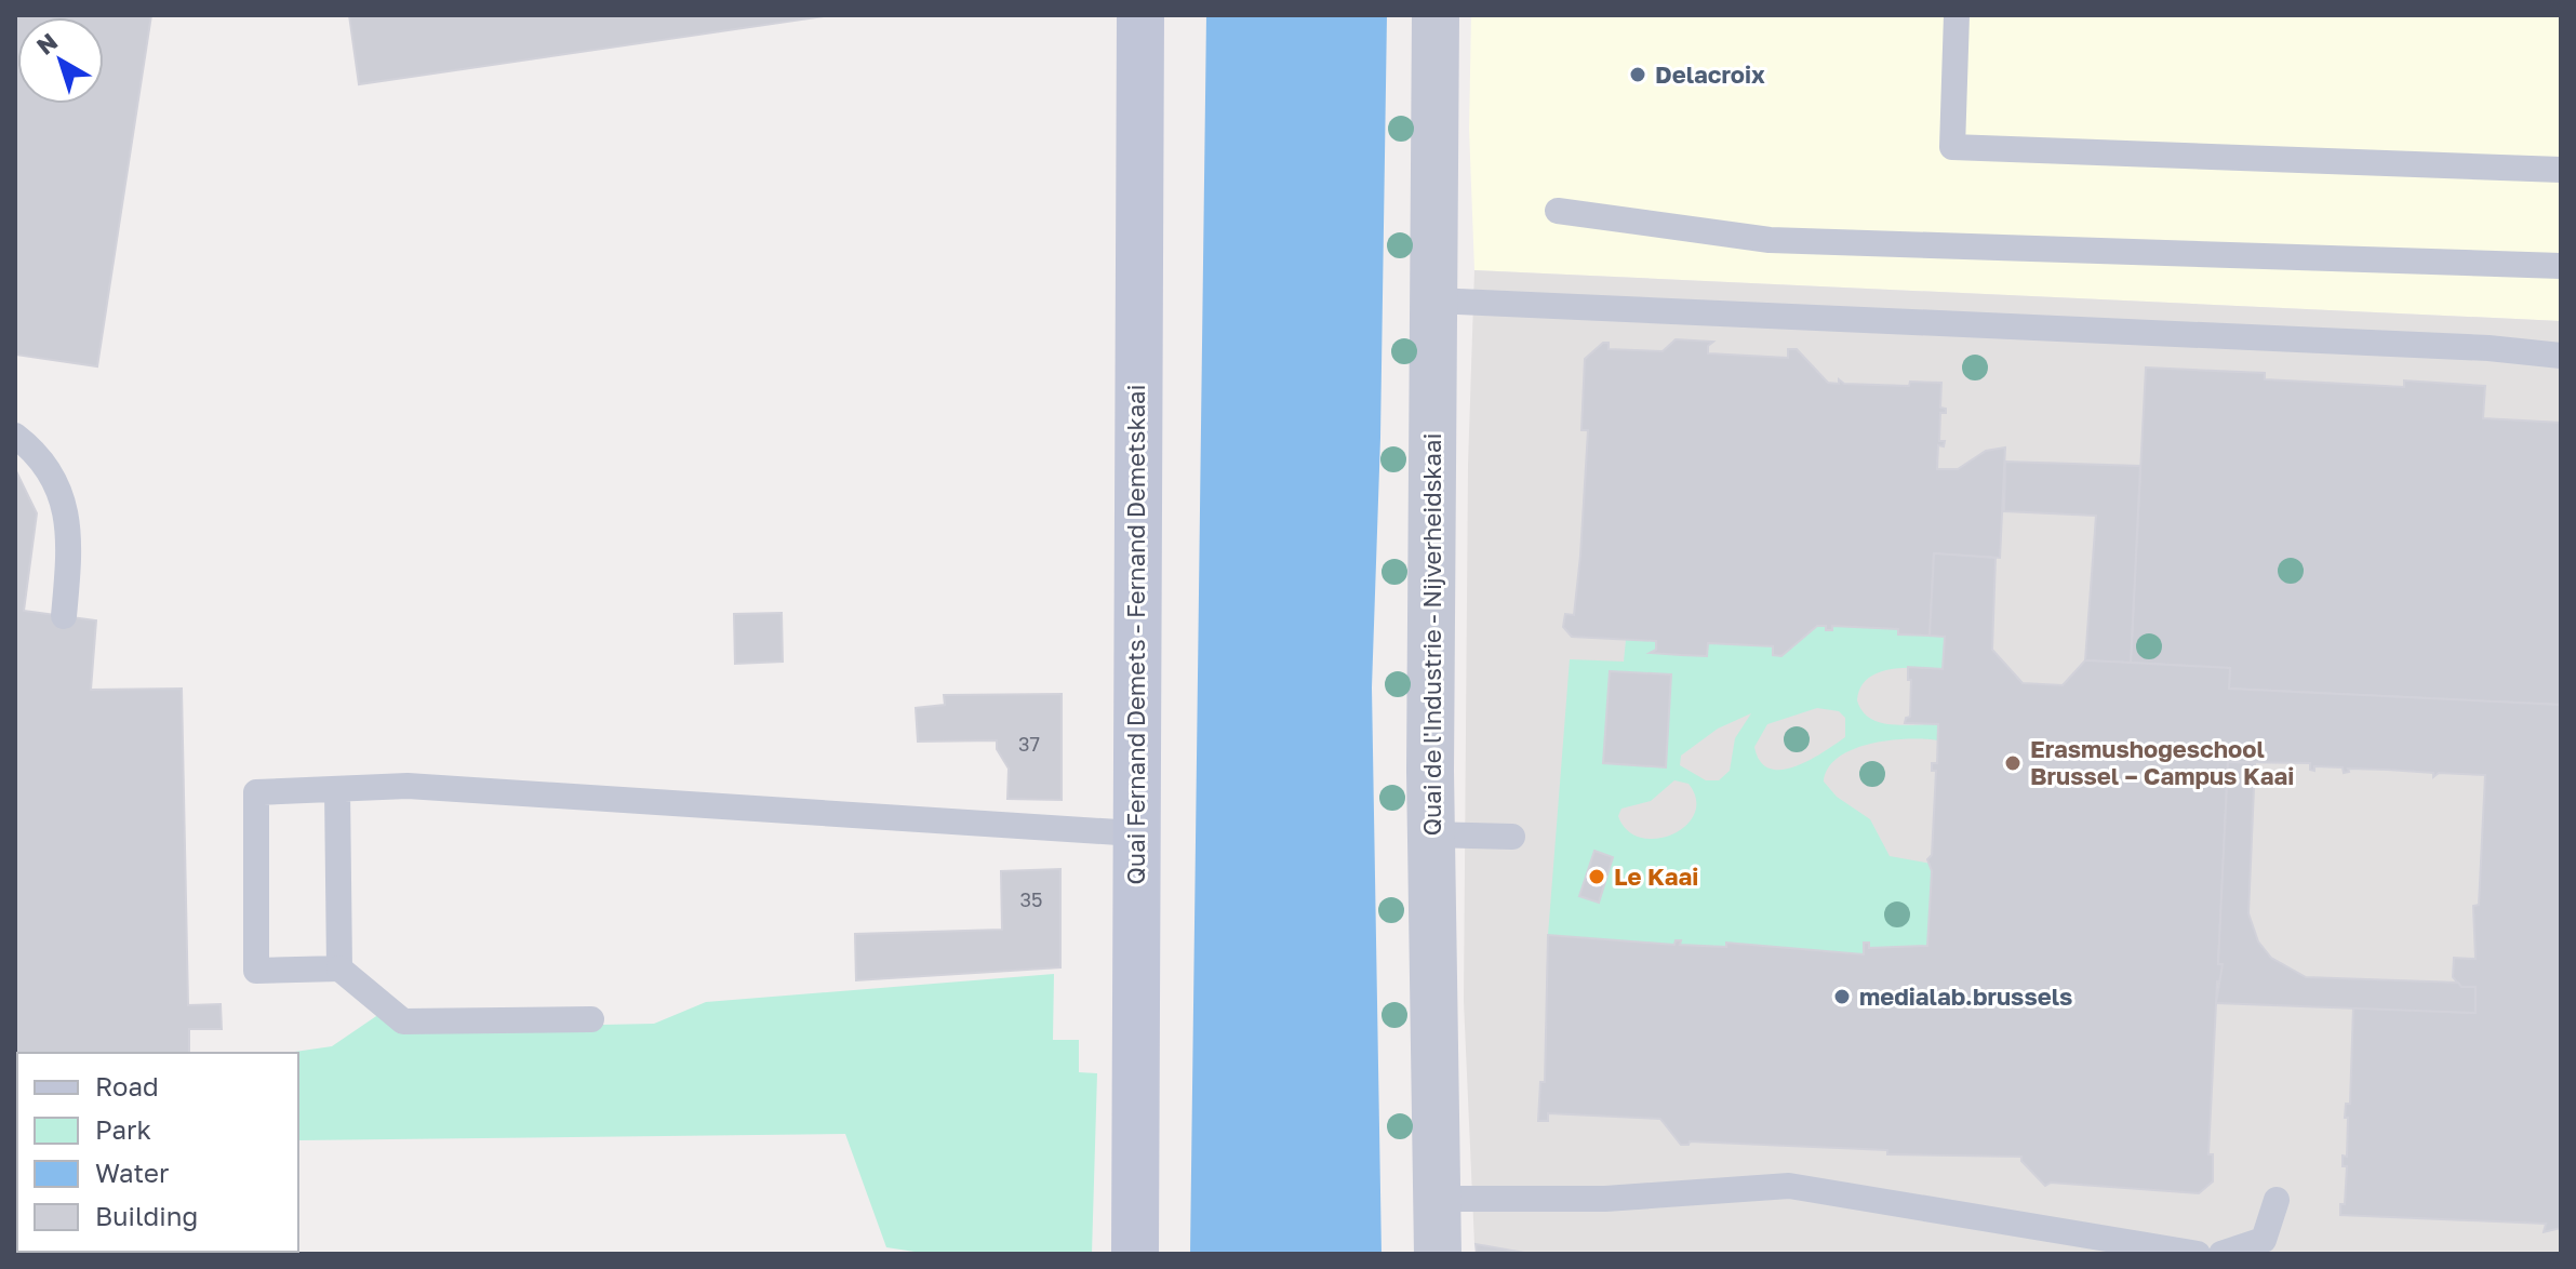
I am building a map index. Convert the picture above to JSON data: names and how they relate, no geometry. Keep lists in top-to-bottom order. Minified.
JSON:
{"streets":{"street":["Quai Fernand Demets - Fernand Demetskaai","Quai de l'Industrie - Nijverheidskaai"]},"places":["Delacroix","Erasmushogeschool Brussel – Campus Kaai","Le Kaai","medialab.brussels"],"house_numbers":["37","35"],"legend":["Road","Park","Water","Building"],"north":"top left"}
